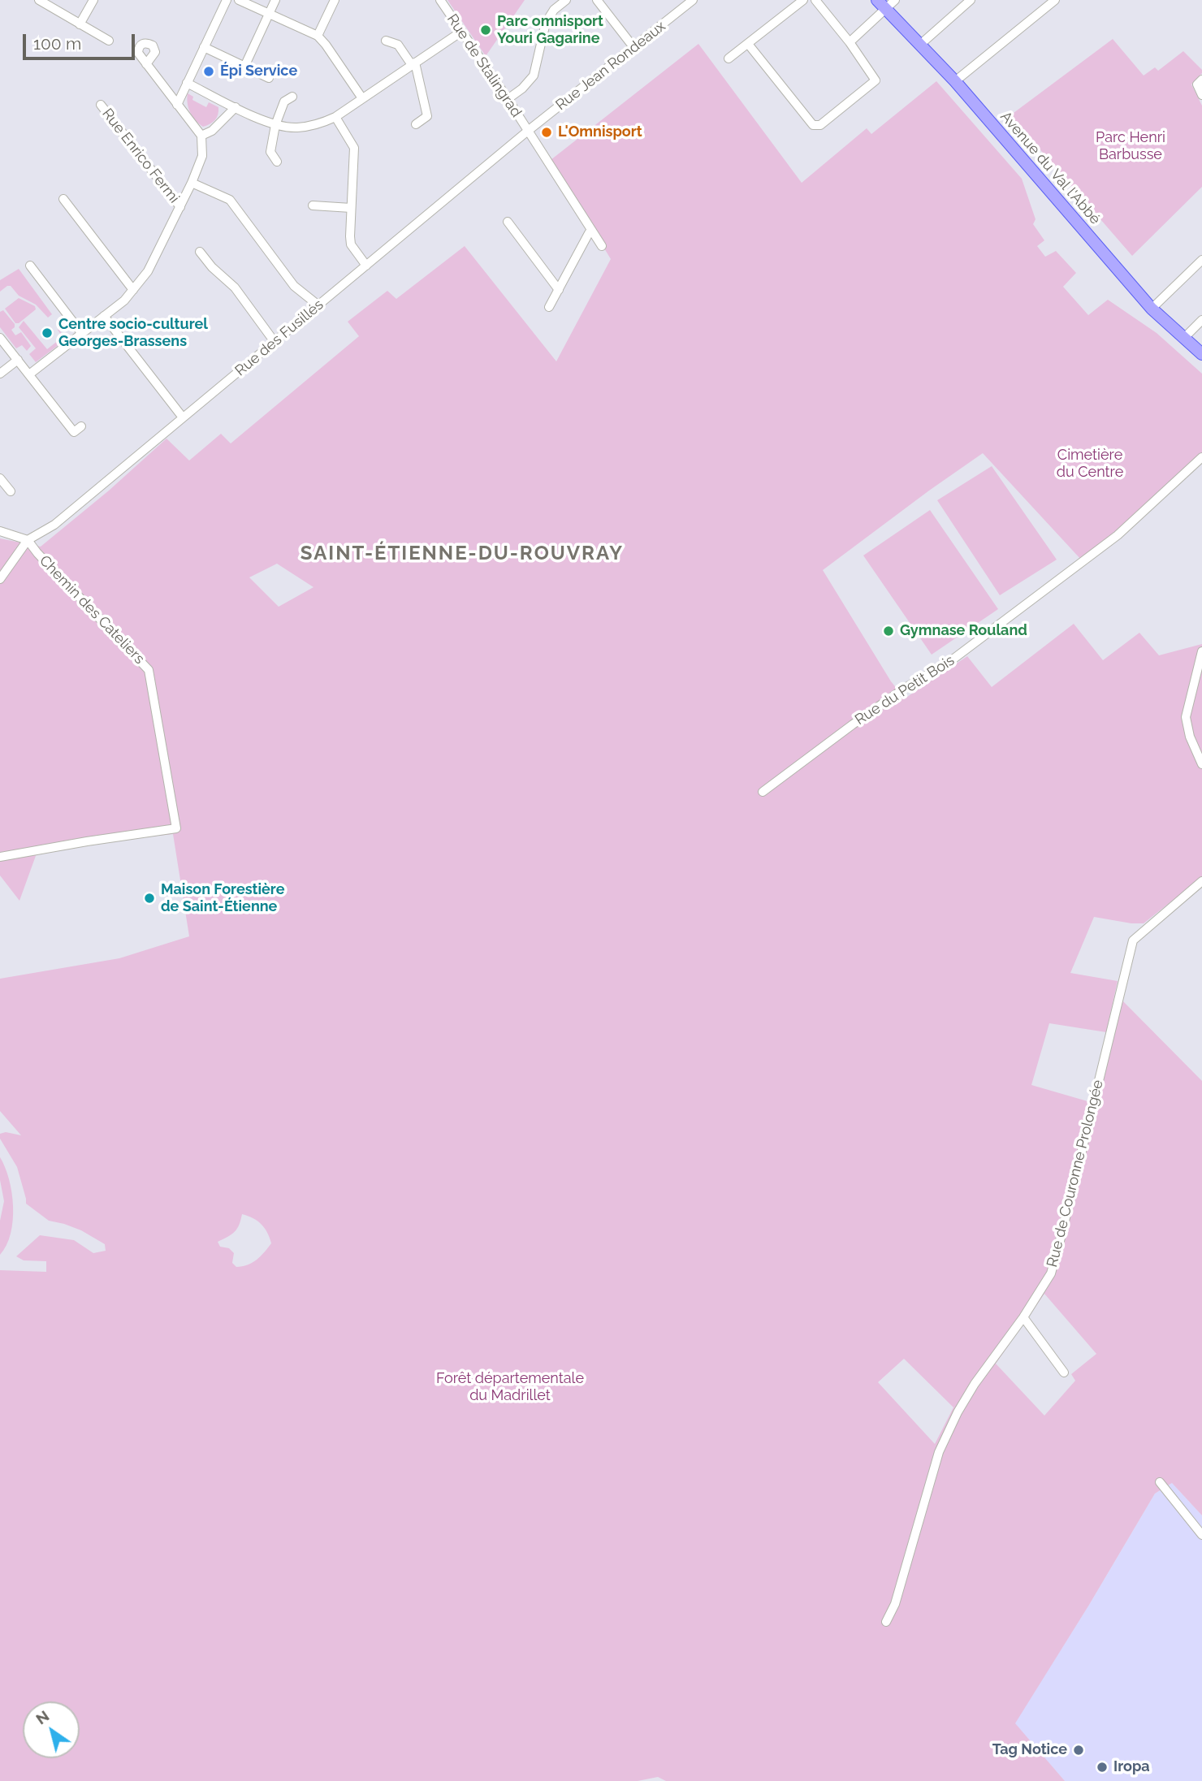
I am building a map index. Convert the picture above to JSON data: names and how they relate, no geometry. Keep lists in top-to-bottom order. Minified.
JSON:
{"streets":{"main road":["Avenue du Val l'Abbé"],"street":["Rue de Stalingrad","Rue Jean Rondeaux","Rue Enrico Fermi","Rue des Fusillés","Chemin des Cateliers","Rue du Petit Bois","Rue de Couronne Prolongée"]},"crossings":[["Rue de Stalingrad","Rue Jean Rondeaux"],["Rue de Stalingrad","Rue des Fusillés"],["Rue Jean Rondeaux","Rue des Fusillés"],["Rue des Fusillés","Chemin des Cateliers"]],"districts":["SAINT-ÉTIENNE-DU-ROUVRAY"],"parks":["Parc Henri Barbusse","Cimetière du Centre","Forêt départementale du Madrillet"],"places":["Parc omnisport Youri Gagarine","Épi Service","L'Omnisport","Centre socio-culturel Georges-Brassens","Gymnase Rouland","Maison Forestière de Saint-Étienne","Tag Notice","Iropa"],"scale_bar":"100 m","north":"top left"}
